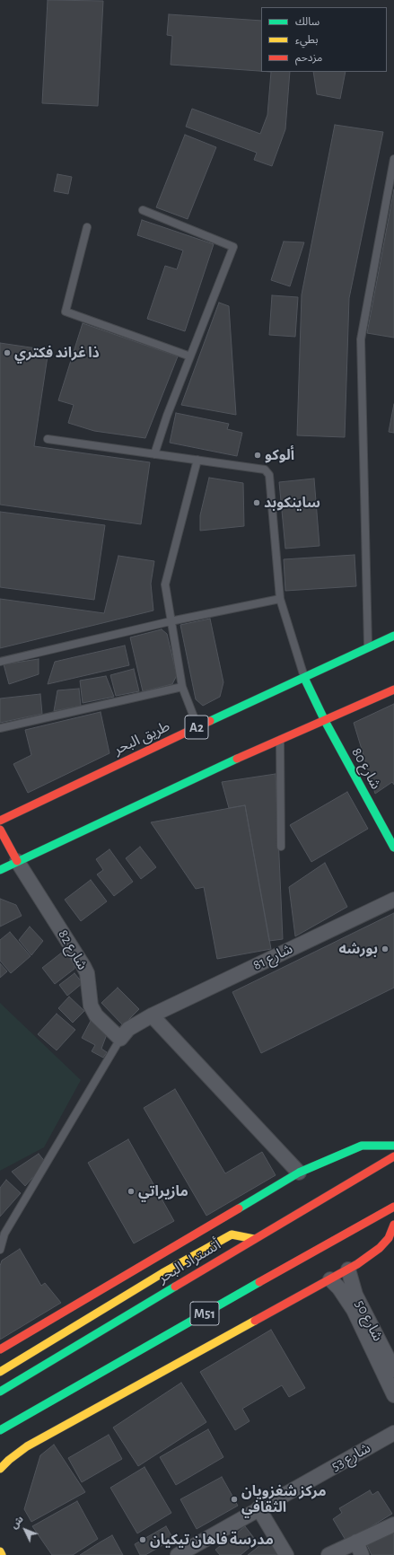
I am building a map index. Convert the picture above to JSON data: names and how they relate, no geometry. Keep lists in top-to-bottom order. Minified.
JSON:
{"streets":{"main road":["A2","طريق البحر","شارع 80","أتستراد البحر","M51"],"street":["شارع 82","شارع 81","شارع 50","شارع 53"]},"crossings":[["طريق البحر","شارع 80"],["شارع 82","شارع 81"]],"places":["ذا غراند فكتري","ألوكو","ساينكوبد","بورشه","مازيراتي","مركز شغزويان الثقافي","مدرسة فاهان تيكيان"],"legend":["سالك","بطيء","مزدحم"],"north":"top left"}
